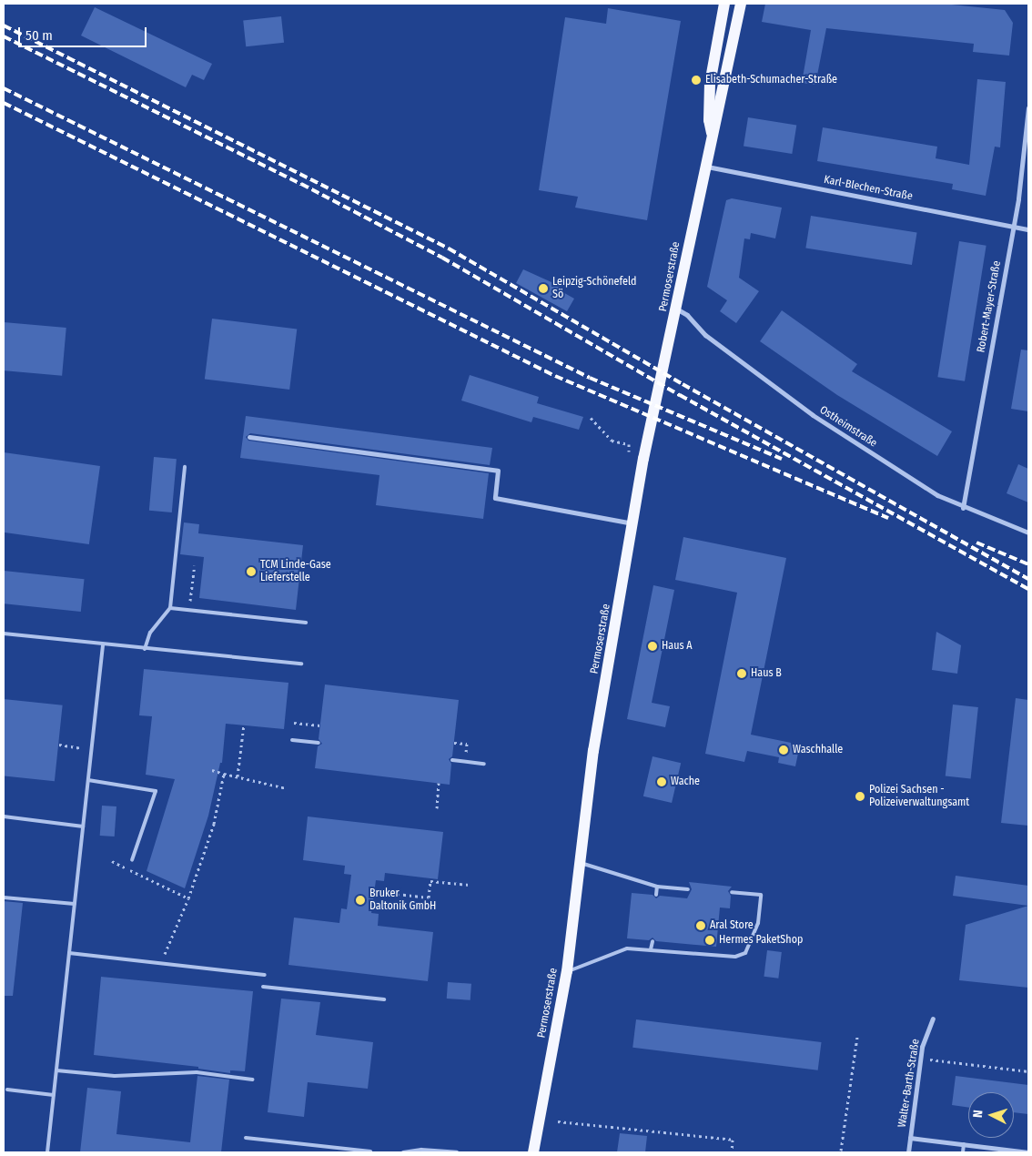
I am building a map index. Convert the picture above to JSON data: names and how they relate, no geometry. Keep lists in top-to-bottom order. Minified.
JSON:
{"streets":{"main road":["Permoserstraße"],"street":["Karl-Blechen-Straße","Robert-Mayer-Straße","Ostheimstraße","Walter-Barth-Straße"]},"crossings":[["Karl-Blechen-Straße","Permoserstraße"],["Karl-Blechen-Straße","Robert-Mayer-Straße"],["Permoserstraße","Ostheimstraße"],["Robert-Mayer-Straße","Ostheimstraße"]],"places":["Elisabeth-Schumacher-Straße","Leipzig-Schönefeld Sö","TCM Linde-Gase Lieferstelle","Haus A","Haus B","Waschhalle","Wache","Polizei Sachsen - Polizeiverwaltungsamt","Bruker Daltonik GmbH","Aral Store","Hermes PaketShop"],"scale_bar":"50 m","north":"left"}
